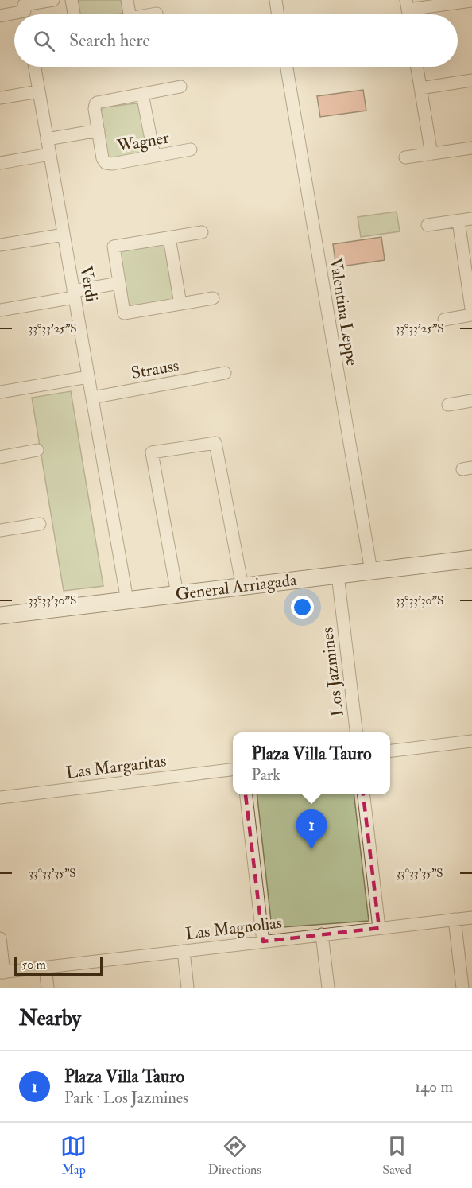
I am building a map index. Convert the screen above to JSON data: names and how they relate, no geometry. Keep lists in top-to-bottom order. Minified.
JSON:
{"streets":{"street":["Wagner","Verdi","Valentina Leppe","Strauss","General Arriagada","Los Jazmines","Las Margaritas","Las Magnolias"]},"crossings":[["Wagner","Verdi"],["Verdi","Strauss"],["Verdi","General Arriagada"],["Valentina Leppe","General Arriagada"],["General Arriagada","Los Jazmines"]],"scale_bar":"50 m","page":{"search":"Search here","popup":["Plaza Villa Tauro","Park"],"pins":"1","scale":"50 m","heading":"Nearby","list":[{"mark":"1","name":"Plaza Villa Tauro","note":"Park · Los Jazmines","value":"140 m"}],"nav":["Map","Directions","Saved"]},"coordinates":["33°33'25\"S","33°33'30\"S","33°33'35\"S"]}
